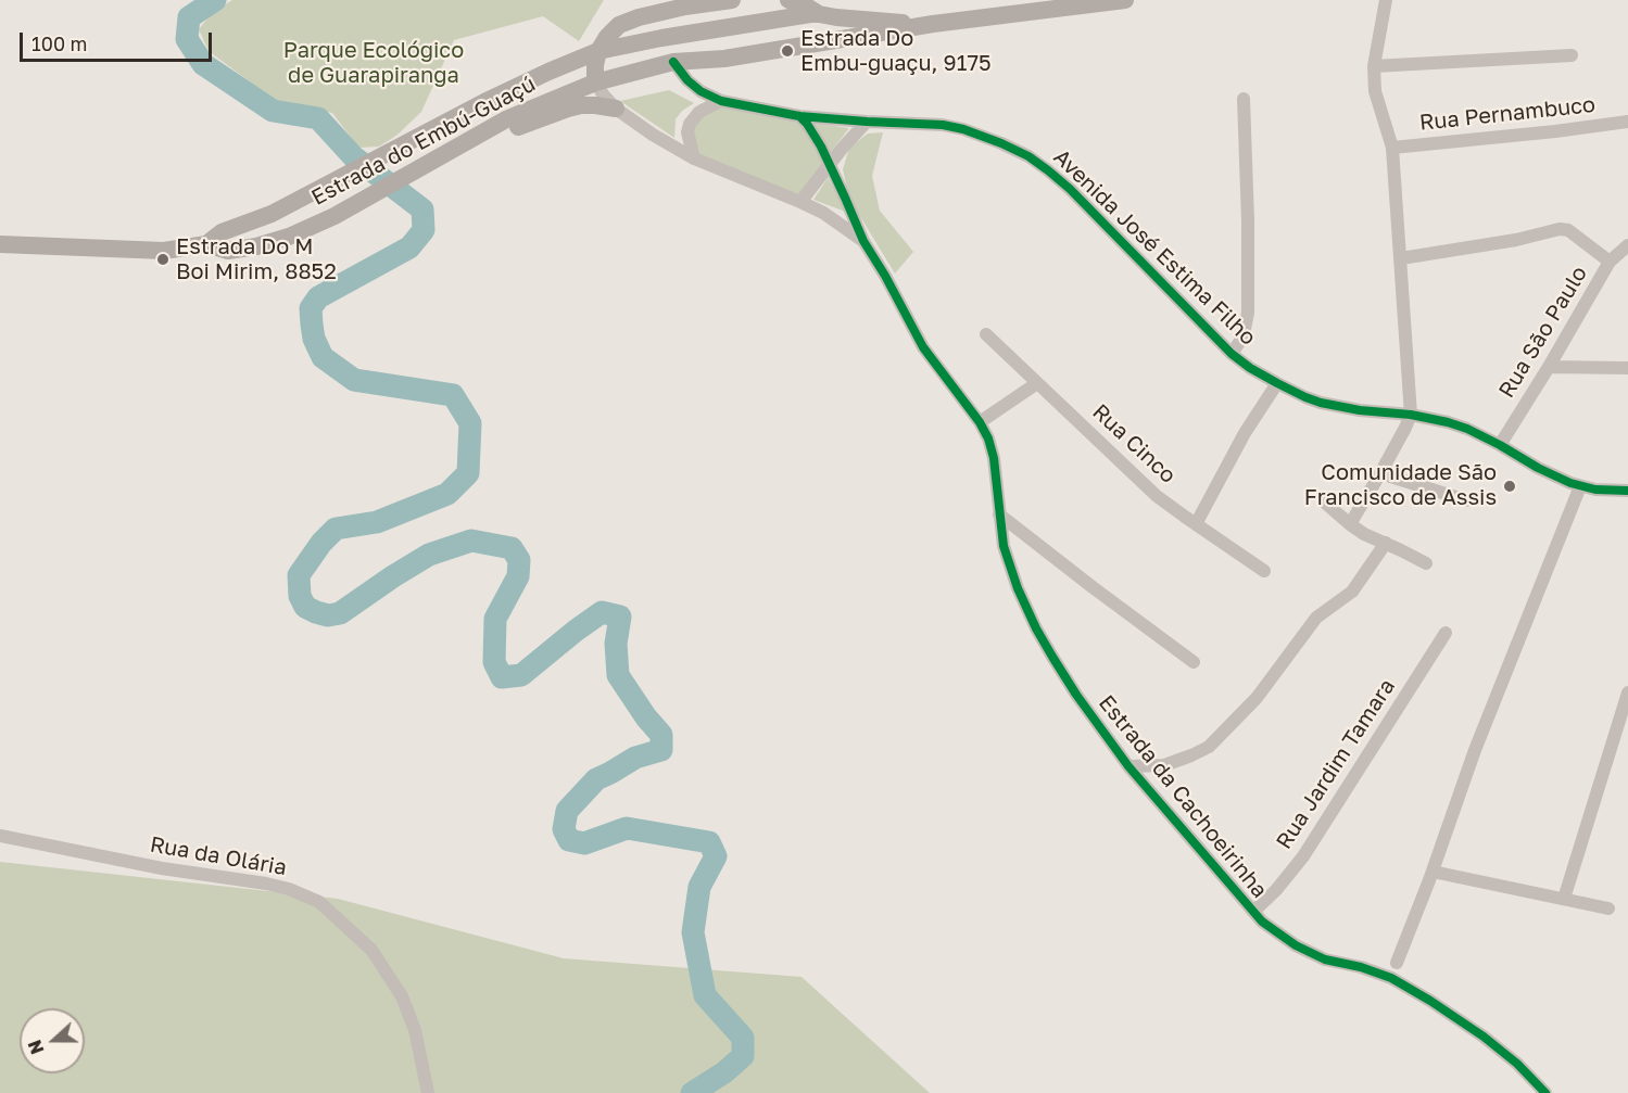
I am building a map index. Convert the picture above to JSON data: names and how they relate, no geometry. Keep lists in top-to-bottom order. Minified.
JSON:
{"streets":{"main road":["Estrada do Embú-Guaçú"],"street":["Rua Pernambuco","Avenida José Estima Filho","Rua São Paulo","Rua Cinco","Rua Jardim Tamara","Estrada da Cachoeirinha","Rua da Olária"]},"crossings":[["Estrada do Embú-Guaçú","Avenida José Estima Filho"],["Estrada do Embú-Guaçú","Estrada da Cachoeirinha"],["Avenida José Estima Filho","Rua São Paulo"],["Avenida José Estima Filho","Estrada da Cachoeirinha"],["Rua Jardim Tamara","Estrada da Cachoeirinha"]],"parks":["Parque Ecológico de Guarapiranga"],"places":["Estrada Do Embu-guaçu, 9175","Estrada Do M Boi Mirim, 8852","Comunidade São Francisco de Assis"],"scale_bar":"100 m","north":"left"}
